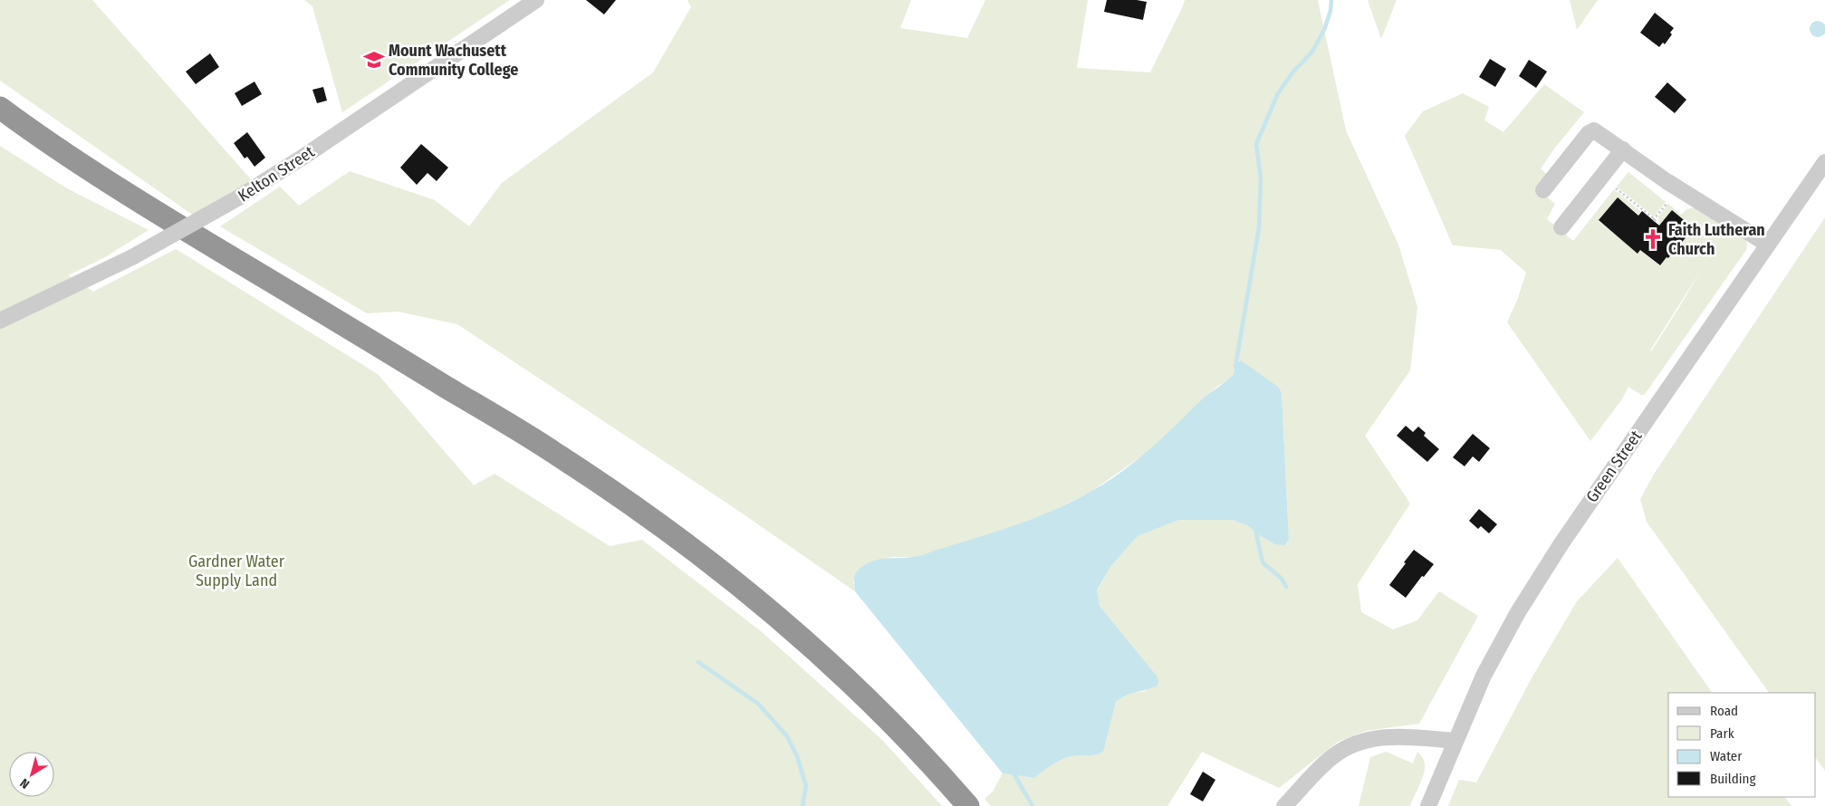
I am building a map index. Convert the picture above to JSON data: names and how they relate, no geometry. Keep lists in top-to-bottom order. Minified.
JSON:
{"streets":{"street":["Kelton Street","Green Street"]},"parks":["Gardner Water Supply Land"],"places":{"school or university":["Mount Wachusett Community College"],"church":["Faith Lutheran Church"]},"legend":["Road","Park","Water","Building"],"north":"bottom left"}
